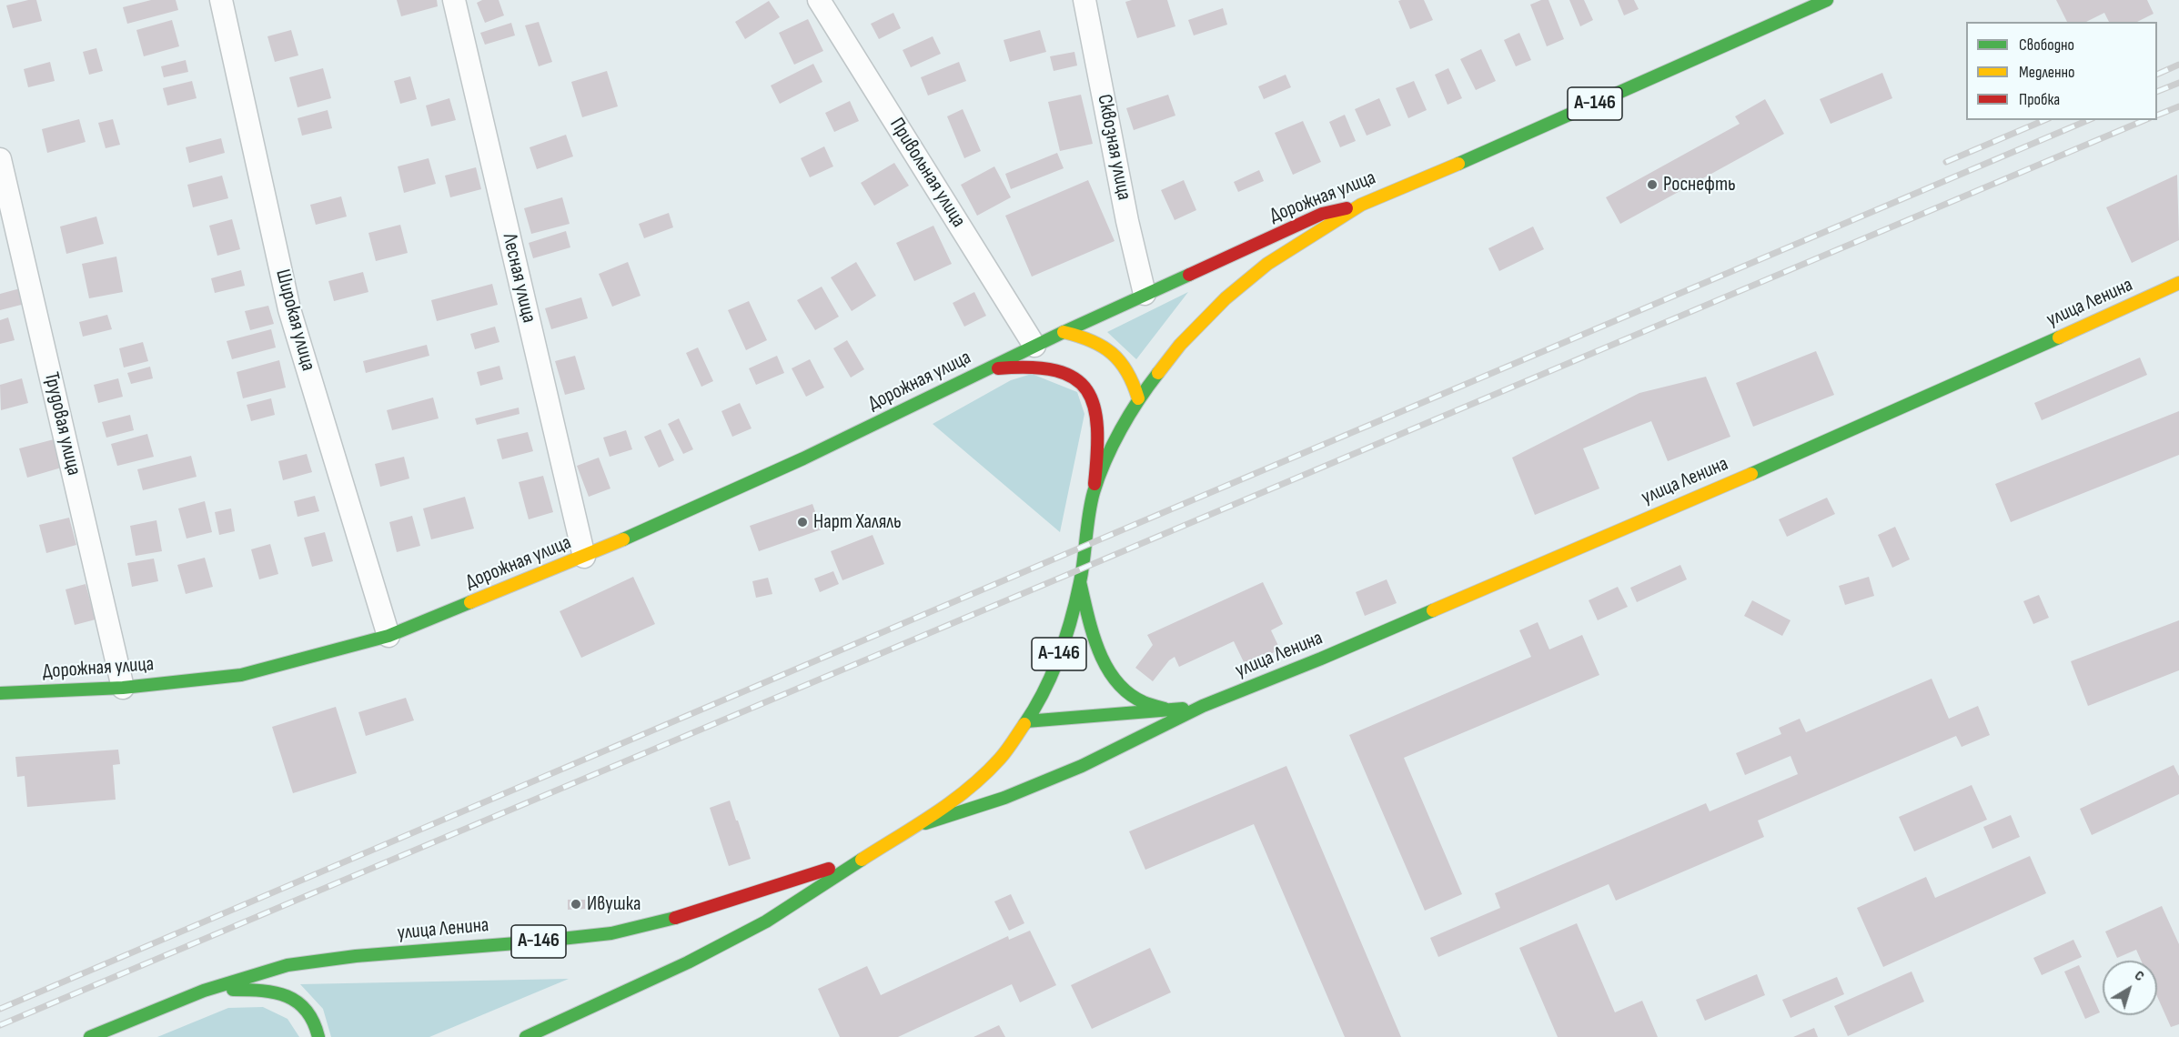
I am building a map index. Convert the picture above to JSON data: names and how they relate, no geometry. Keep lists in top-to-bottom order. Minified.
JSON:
{"streets":{"main road":["А-146","Дорожная улица","улица Ленина"],"street":["Сквозная улица","Привольная улица","Лесная улица","Широкая улица","Трудовая улица"]},"crossings":[["А-146","Дорожная улица"],["А-146","улица Ленина"],["Сквозная улица","Дорожная улица"],["Привольная улица","Дорожная улица"],["Дорожная улица","Лесная улица"],["Дорожная улица","Широкая улица"],["Дорожная улица","Трудовая улица"]],"places":["Роснефть","Нарт Халяль","Ивушка"],"legend":["Свободно","Медленно","Пробка"],"north":"top right"}
